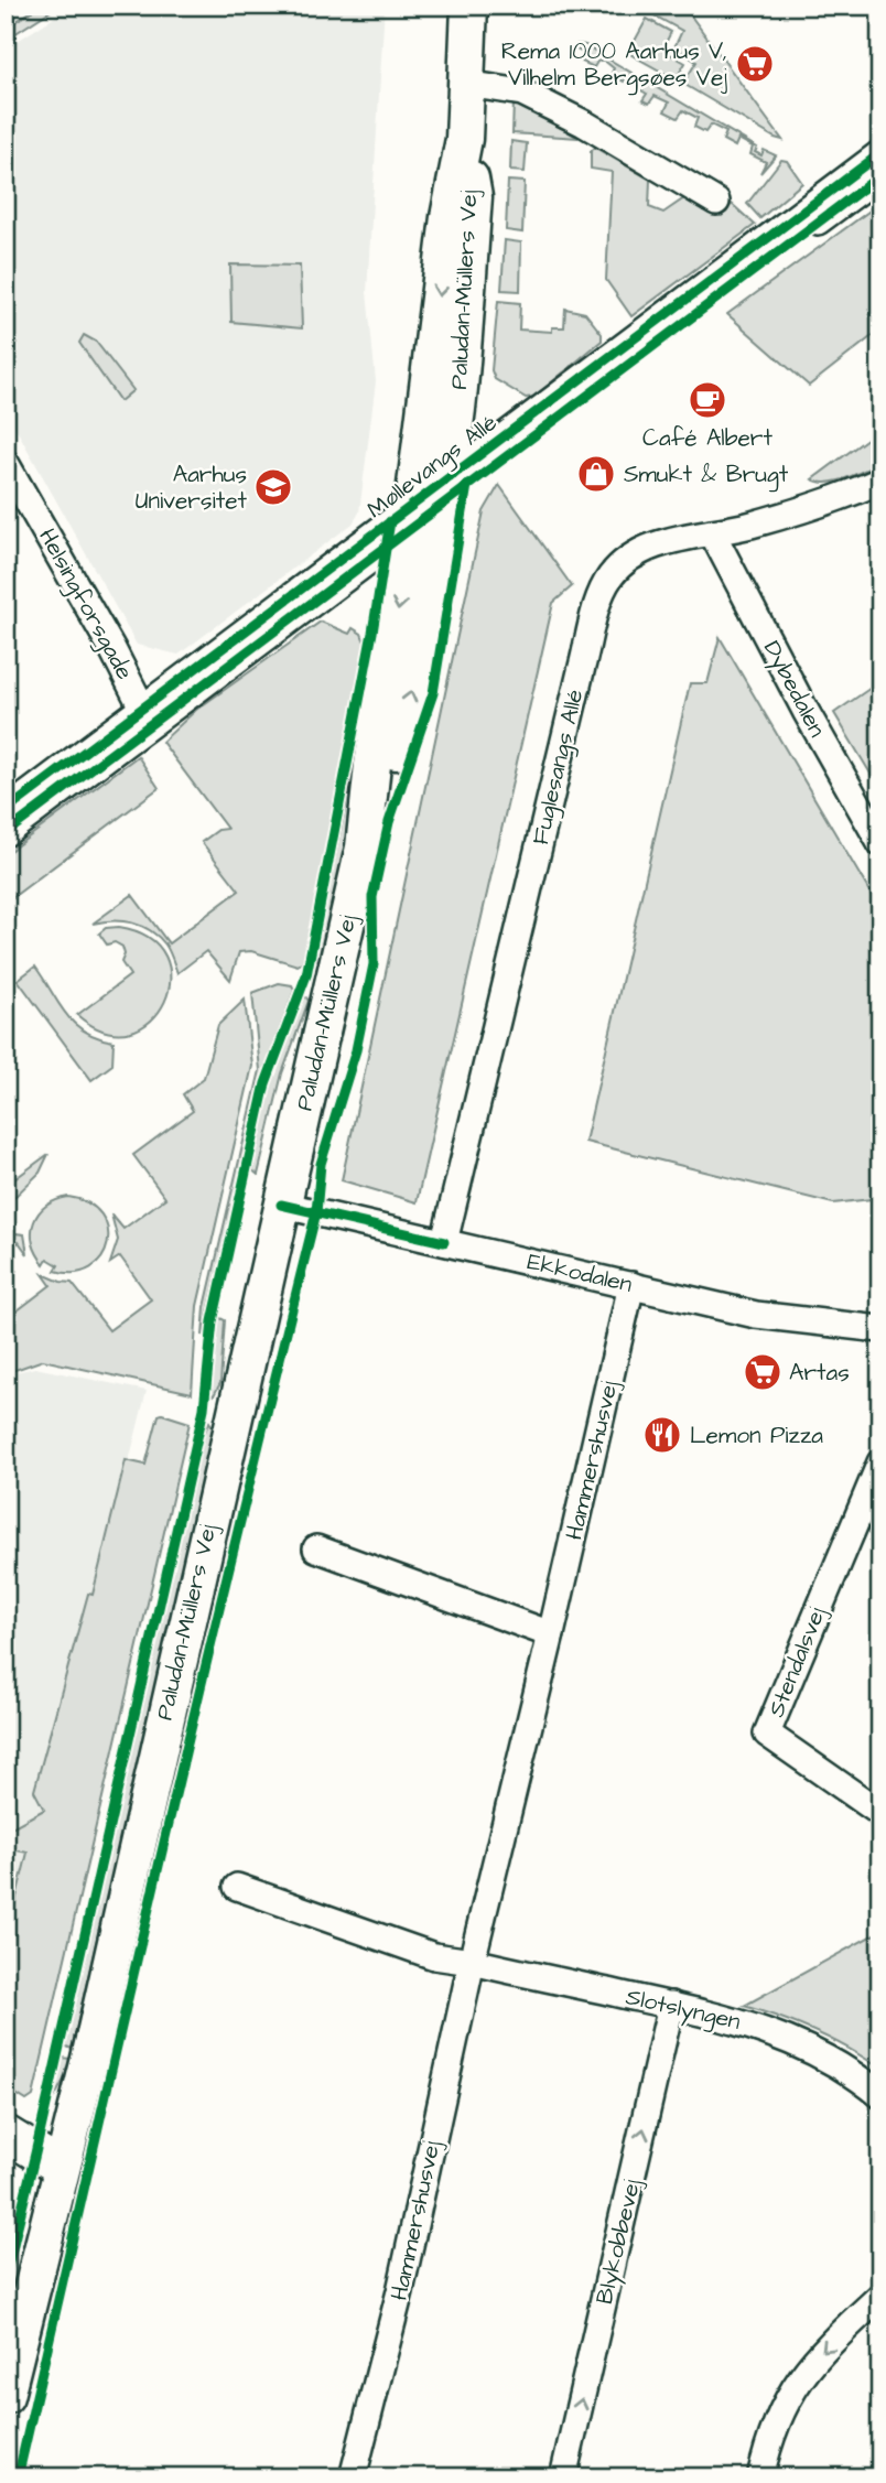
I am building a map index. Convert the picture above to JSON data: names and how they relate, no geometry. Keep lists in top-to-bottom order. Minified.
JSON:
{"streets":{"street":["Paludan-Müllers Vej","Møllevangs Allé","Helsingforsgade","Dybedalen","Fuglesangs Allé","Ekkodalen","Hammershusvej","Stendalsvej","Slotslyngen","Blykobbevej"]},"crossings":[["Paludan-Müllers Vej","Møllevangs Allé"],["Paludan-Müllers Vej","Ekkodalen"],["Møllevangs Allé","Helsingforsgade"],["Dybedalen","Fuglesangs Allé"],["Fuglesangs Allé","Ekkodalen"],["Ekkodalen","Hammershusvej"],["Hammershusvej","Slotslyngen"],["Slotslyngen","Blykobbevej"]],"places":{"supermarket":["Rema 1000 Aarhus V, Vilhelm Bergsøes Vej","Artas"],"cafe":["Café Albert"],"shop":["Smukt & Brugt"],"school or university":["Aarhus Universitet"],"restaurant":["Lemon Pizza"]}}
